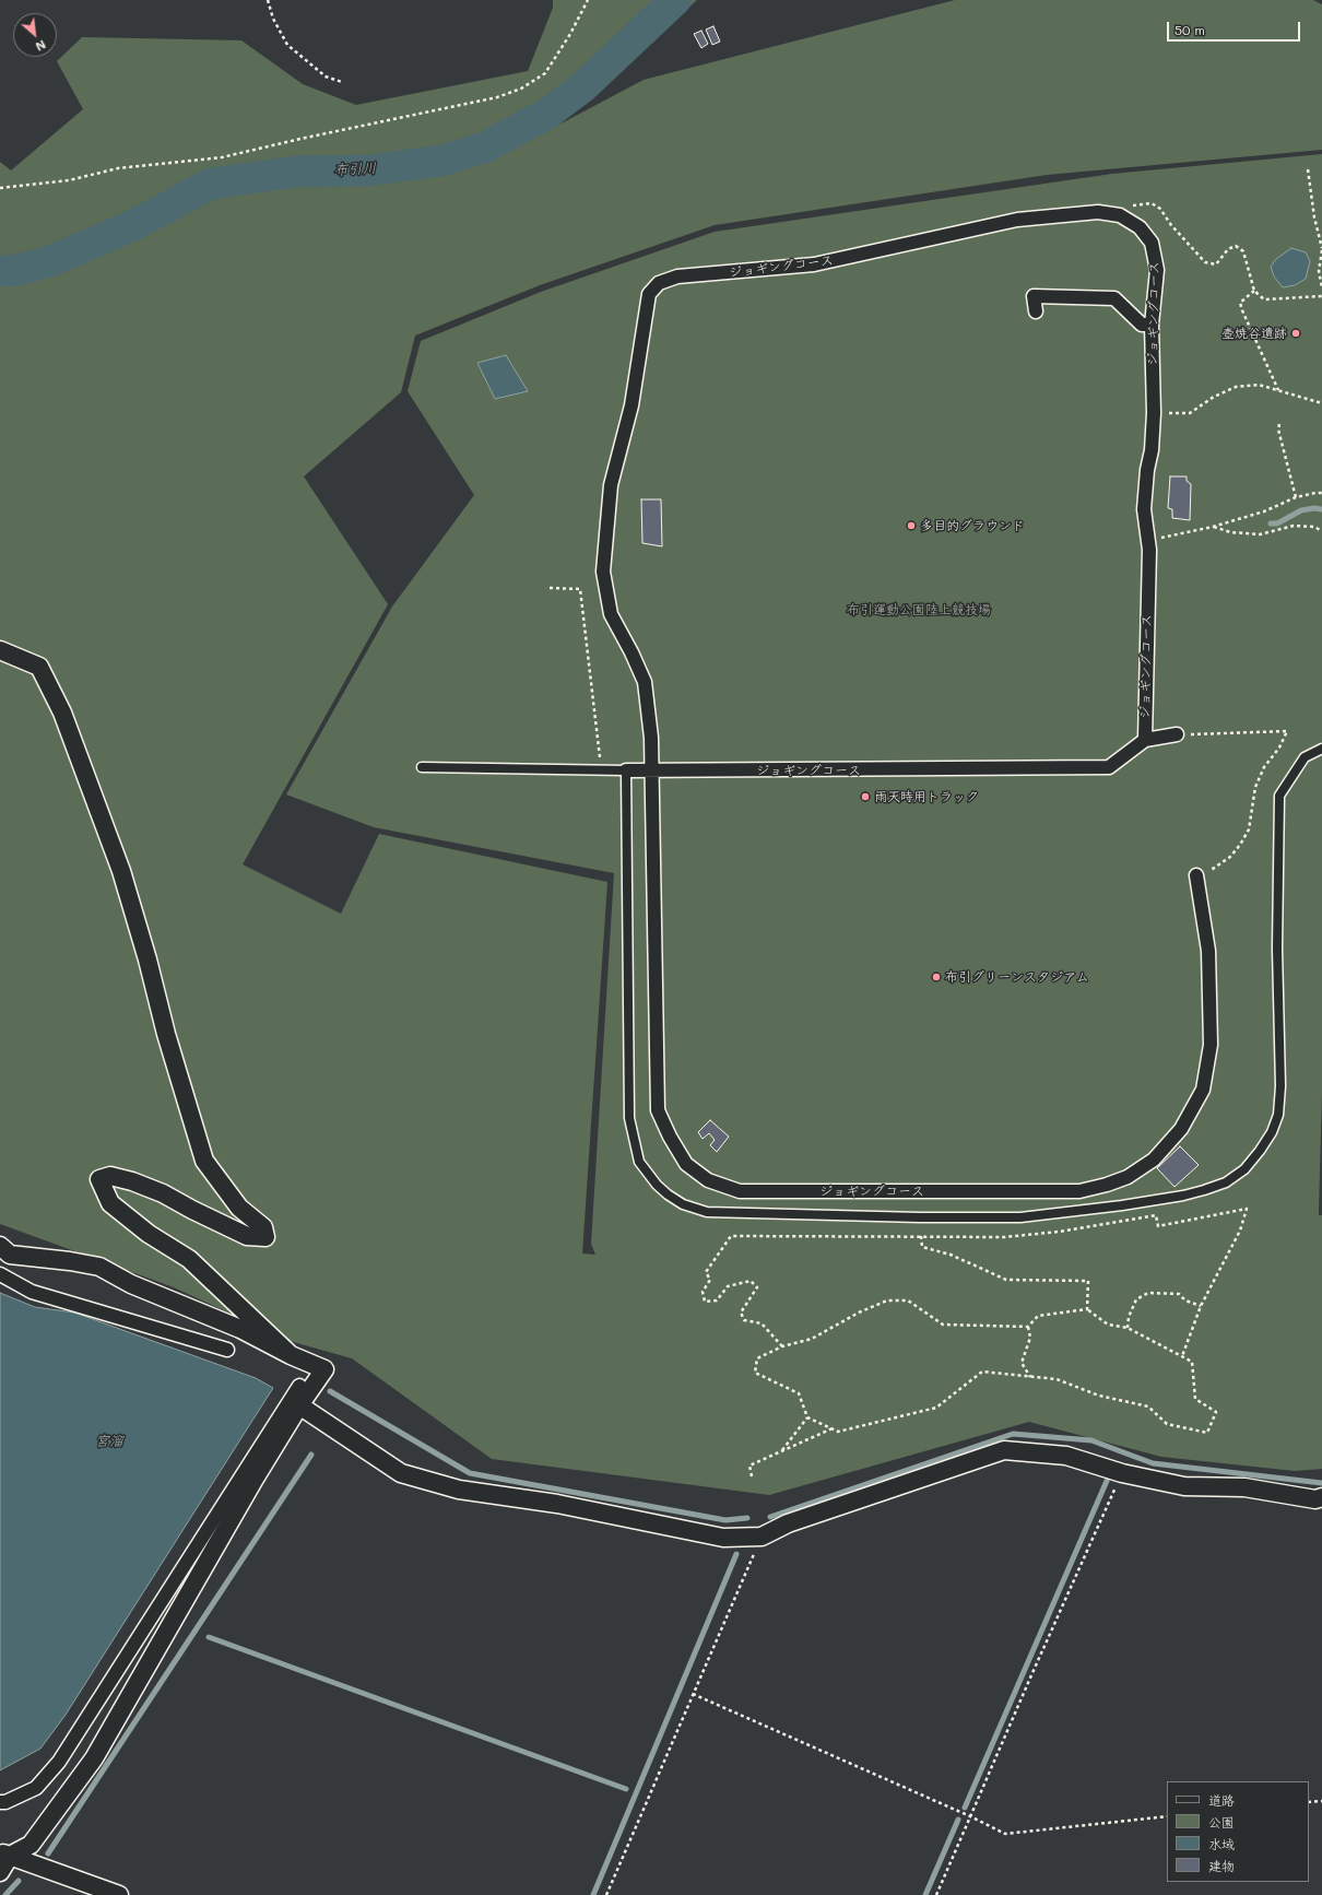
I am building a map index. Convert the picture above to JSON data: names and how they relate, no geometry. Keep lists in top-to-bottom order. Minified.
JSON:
{"streets":{"street":["ジョギングコース"]},"water":["布引川","宮溜"],"parks":["布引運動公園陸上競技場"],"places":["壺焼谷遺跡","多目的グラウンド","雨天時用トラック","布引グリーンスタジアム"],"legend":["道路","公園","水域","建物"],"scale_bar":"50 m","north":"bottom right"}
